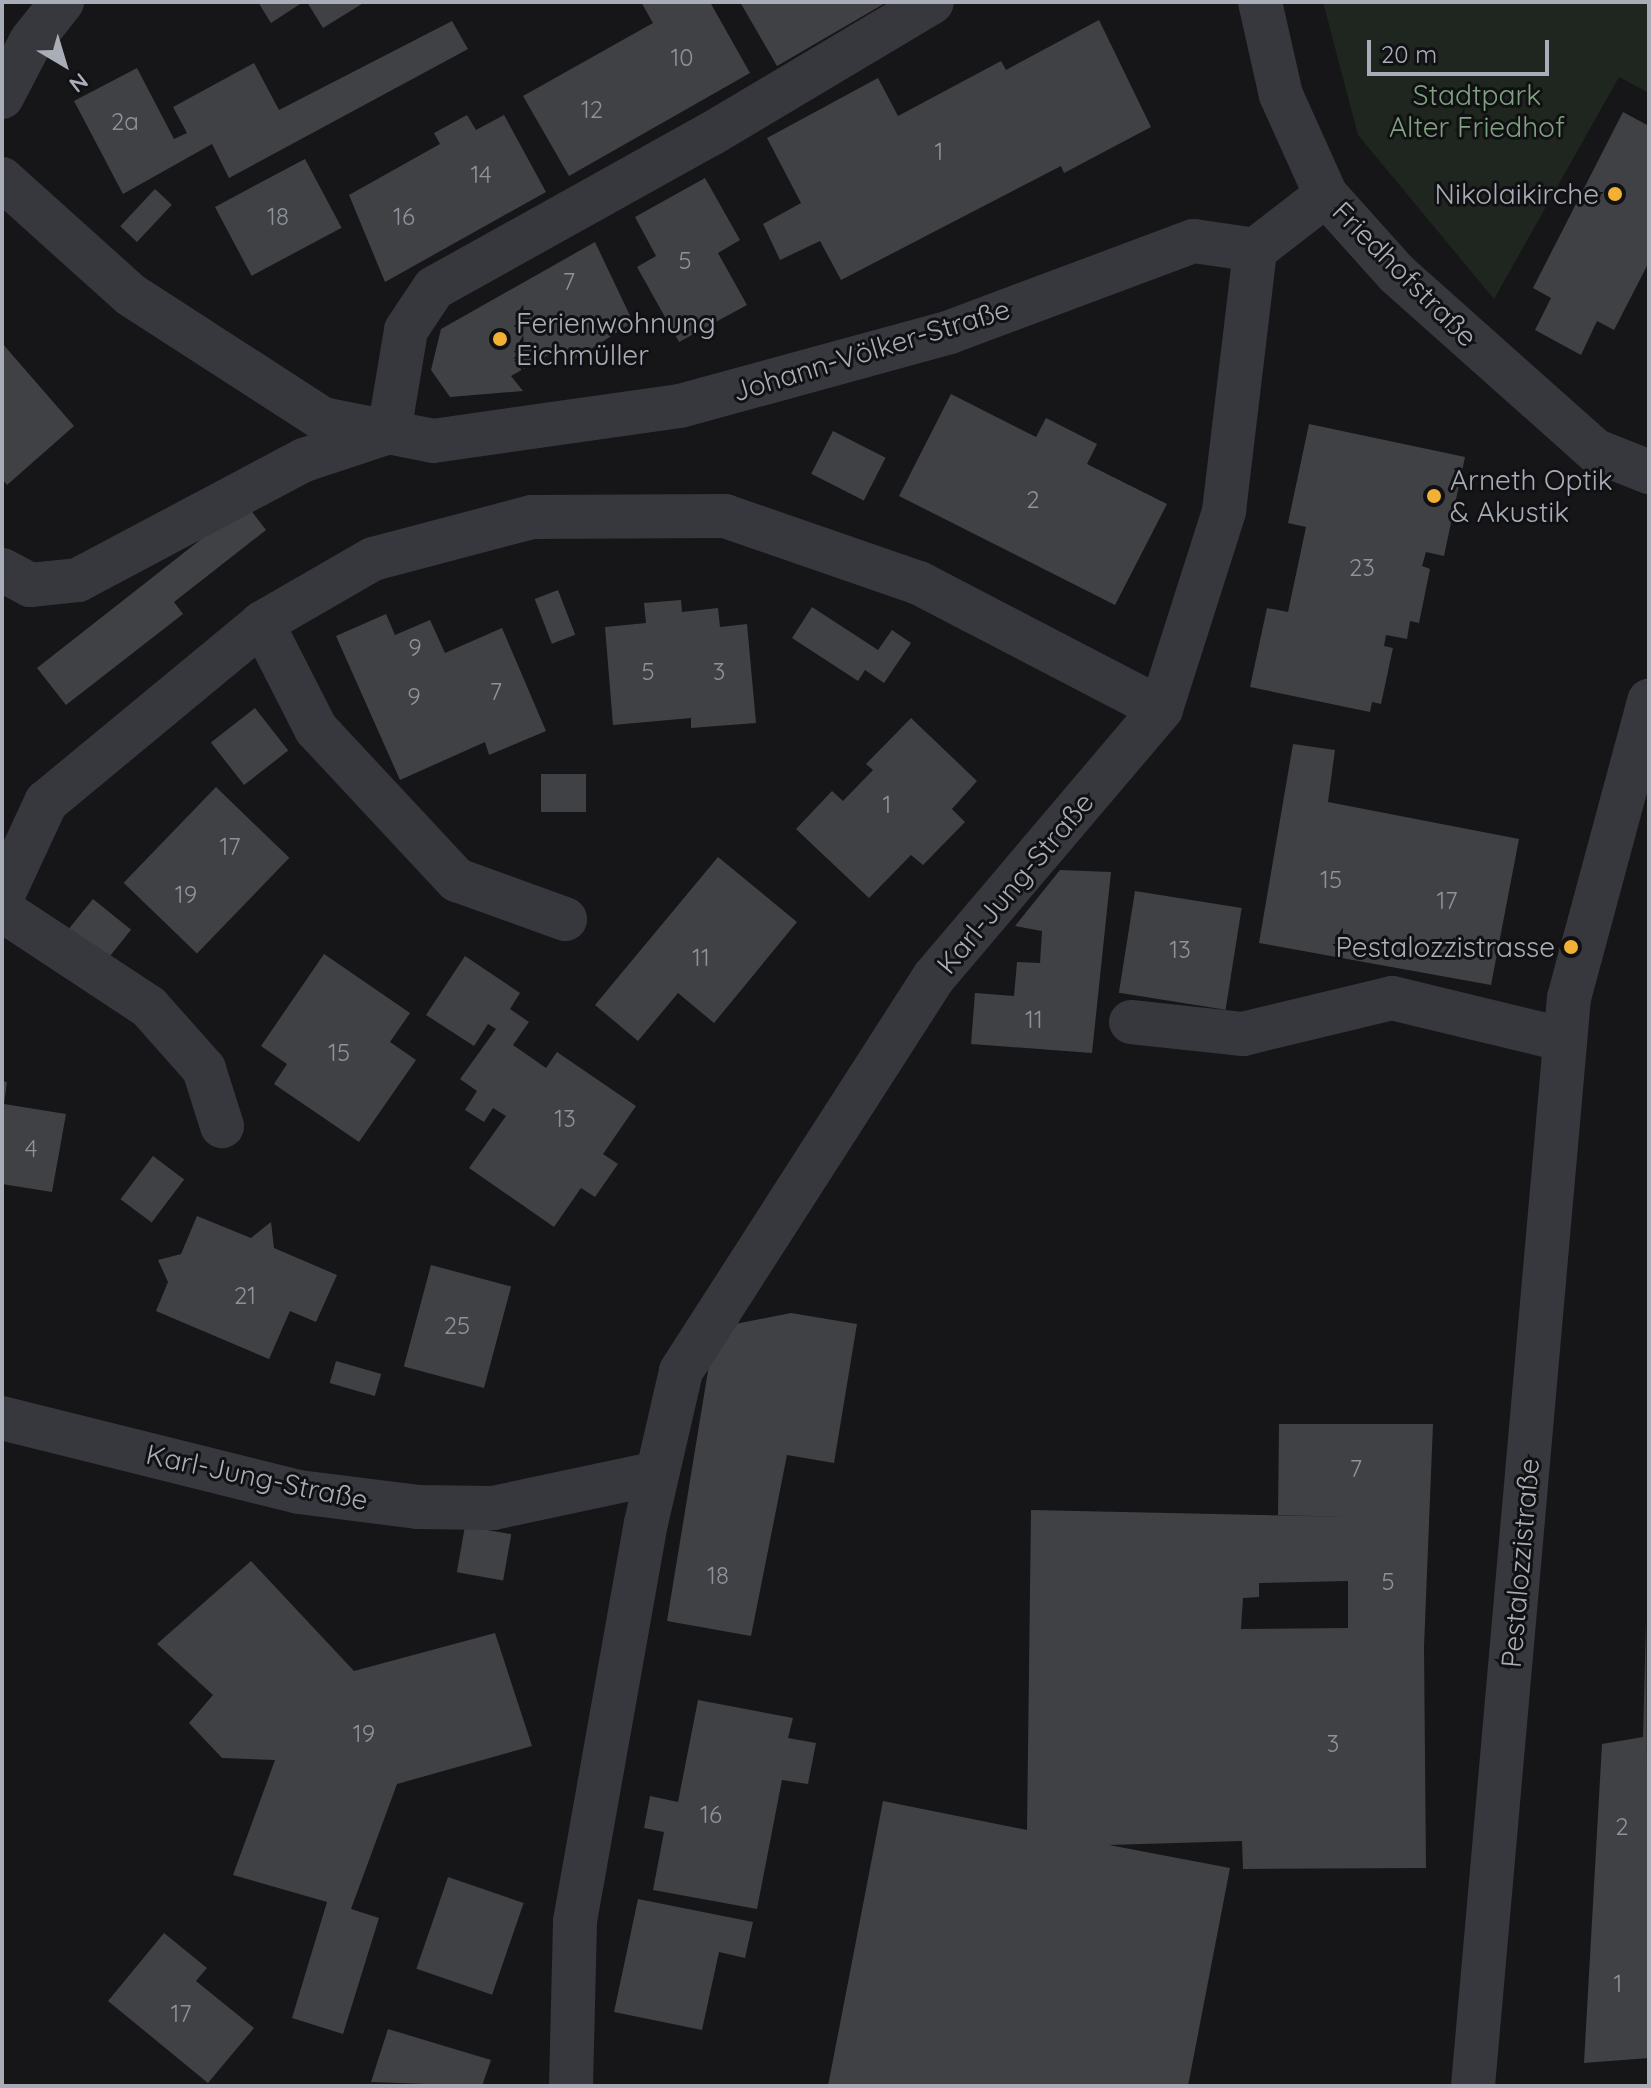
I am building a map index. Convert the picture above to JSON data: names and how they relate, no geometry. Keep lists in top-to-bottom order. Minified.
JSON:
{"streets":{"street":["Friedhofstraße","Johann-Völker-Straße","Karl-Jung-Straße","Pestalozzistraße"]},"crossings":[["Johann-Völker-Straße","Karl-Jung-Straße"]],"parks":["Stadtpark Alter Friedhof"],"places":["Nikolaikirche","Ferienwohnung Eichmüller","Arneth Optik & Akustik","Pestalozzistrasse"],"house_numbers":["10","12","2a","1","14","18","16","5","7","2","23","9","5","3","7","9","1","17","15","19","17","13","11","11","15","13","4","21","25","7","18","5","19","3","16","2","1","17"],"scale_bar":"20 m","north":"bottom right"}
